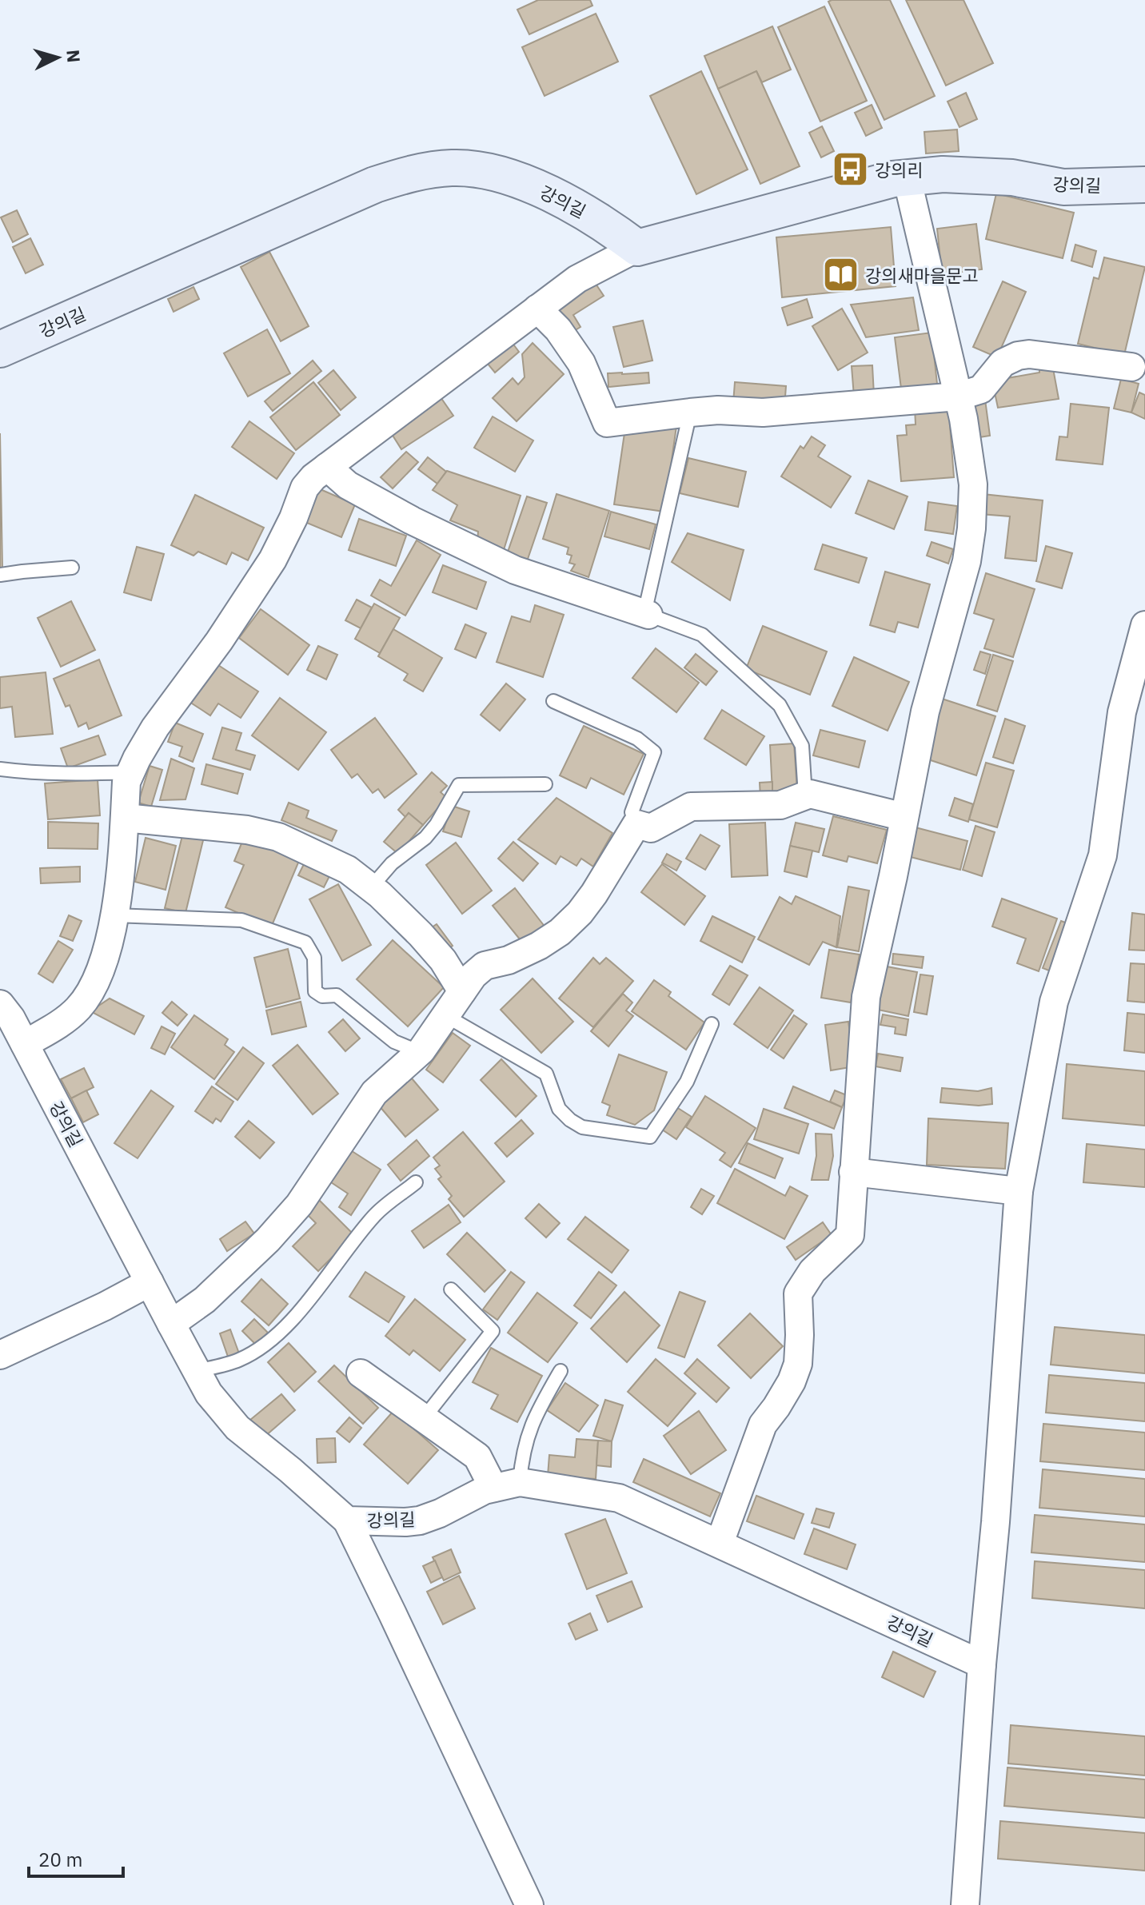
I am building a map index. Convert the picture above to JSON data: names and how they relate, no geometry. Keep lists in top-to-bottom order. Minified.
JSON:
{"streets":{"street":["강의길"]},"places":{"bus stop":["강의리"],"library":["강의새마을문고"]},"scale_bar":"20 m","north":"right"}
